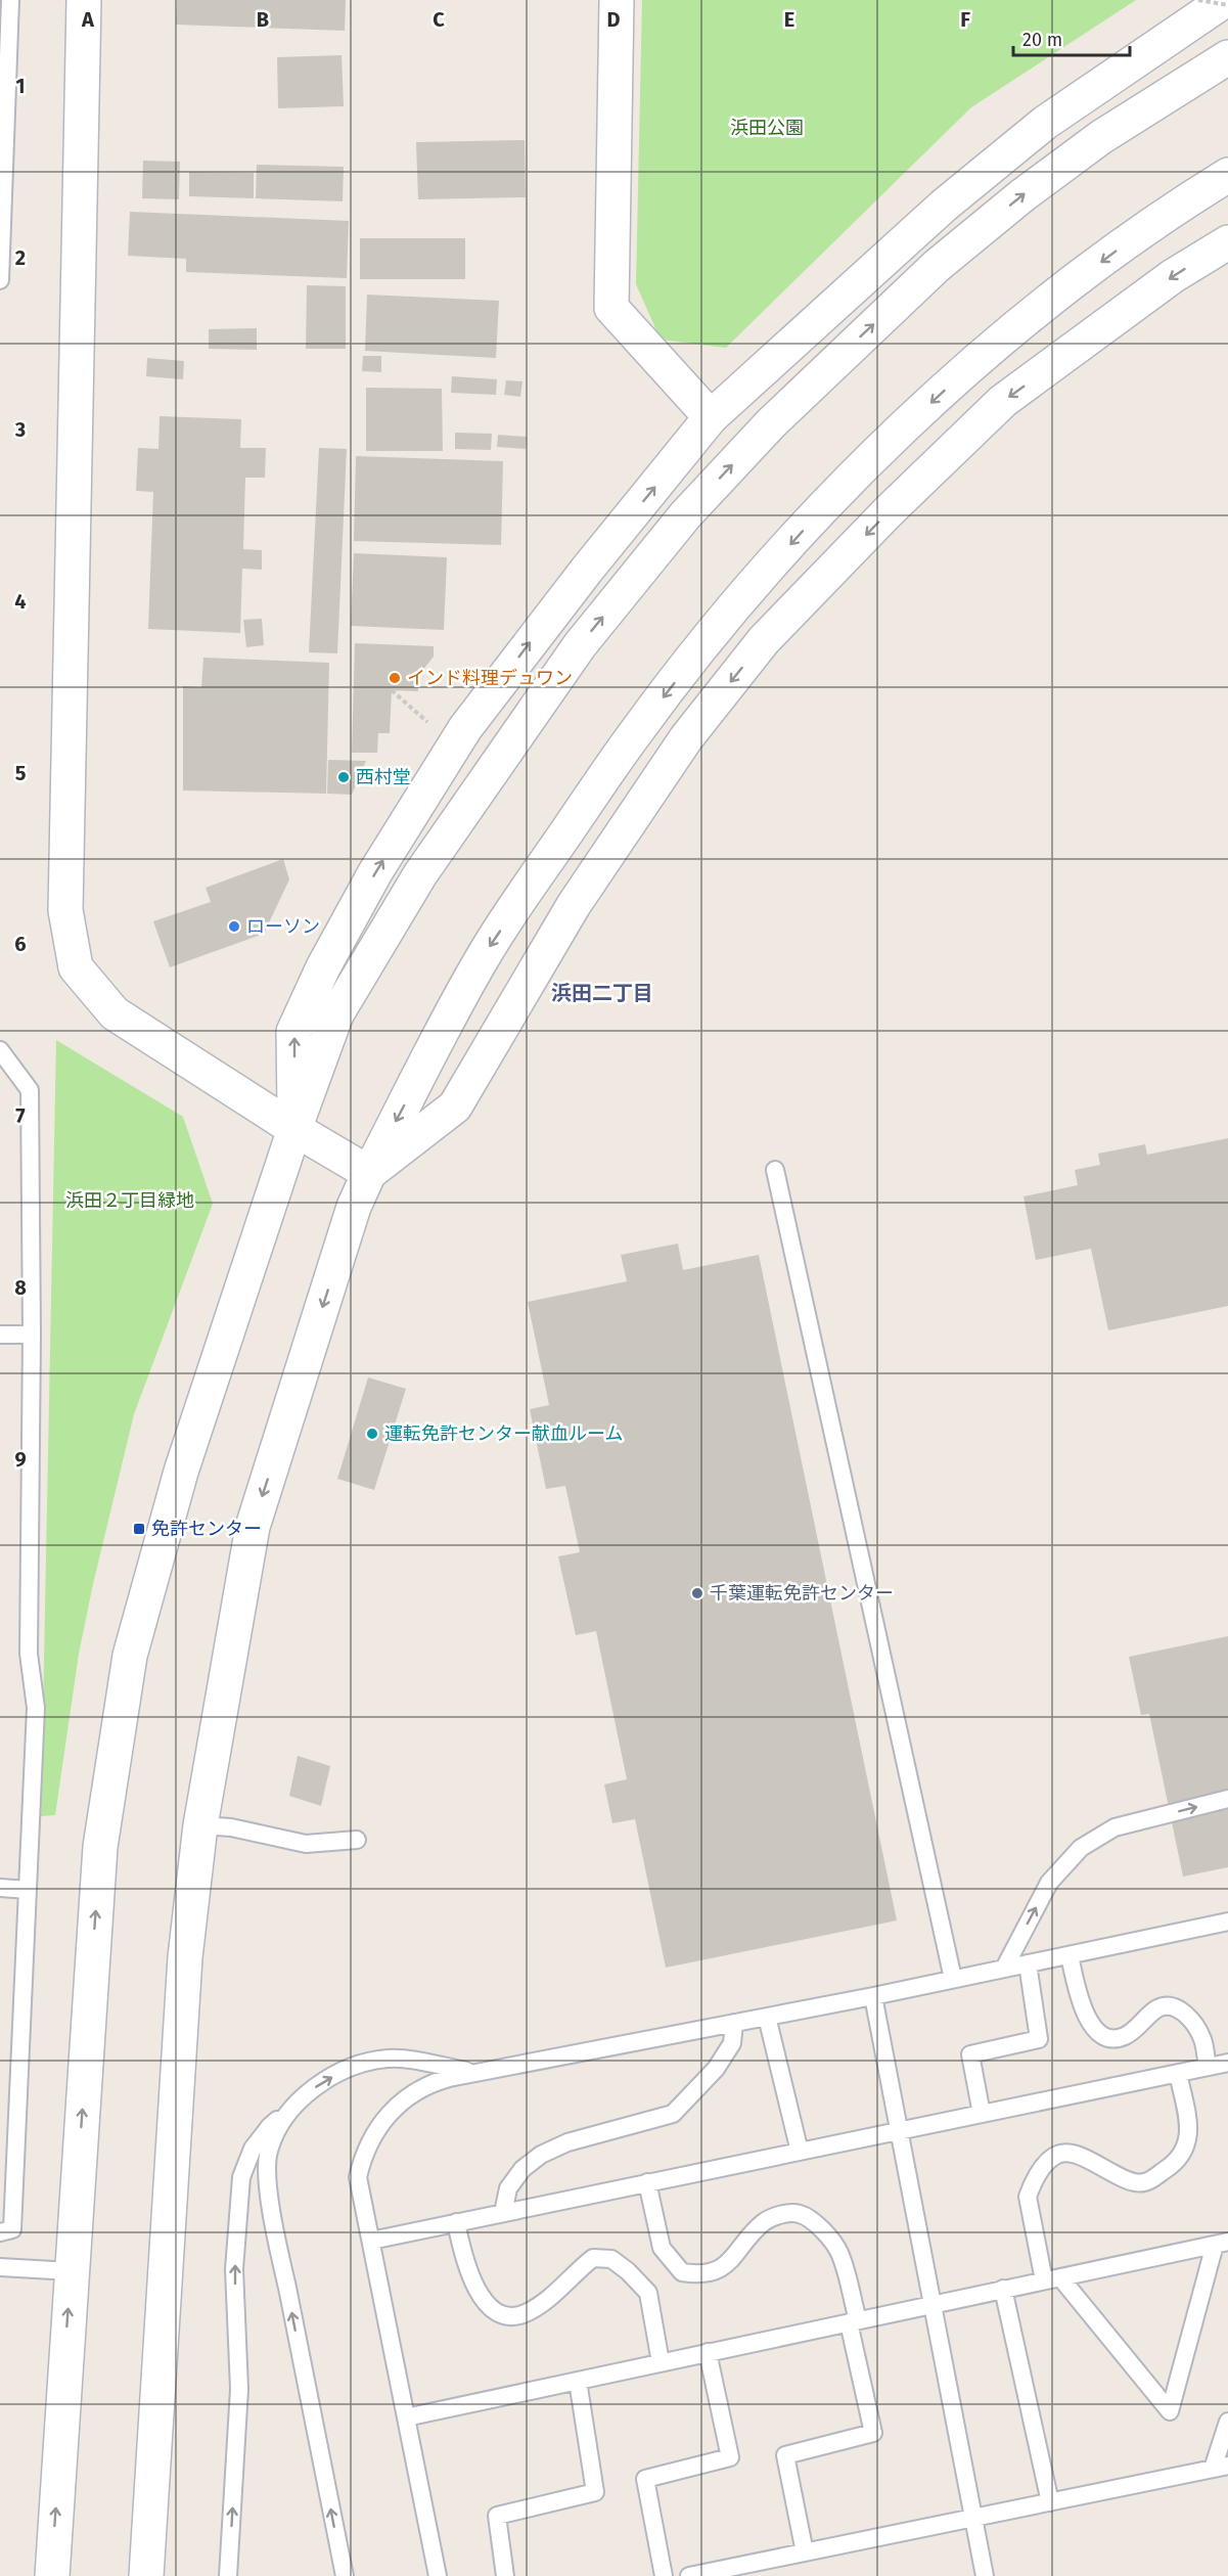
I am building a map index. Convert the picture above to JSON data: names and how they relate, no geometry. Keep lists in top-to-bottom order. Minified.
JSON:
{"districts":["浜田二丁目"],"parks":["浜田公園","浜田２丁目緑地"],"places":{"other":["インド料理デュワン","西村堂","ローソン","運転免許センター献血ルーム","千葉運転免許センター"],"transit":["免許センター"]},"scale_bar":"20 m","grid":{"columns":["A","B","C","D","E","F"],"rows":["1","2","3","4","5","6","7","8","9"]}}
